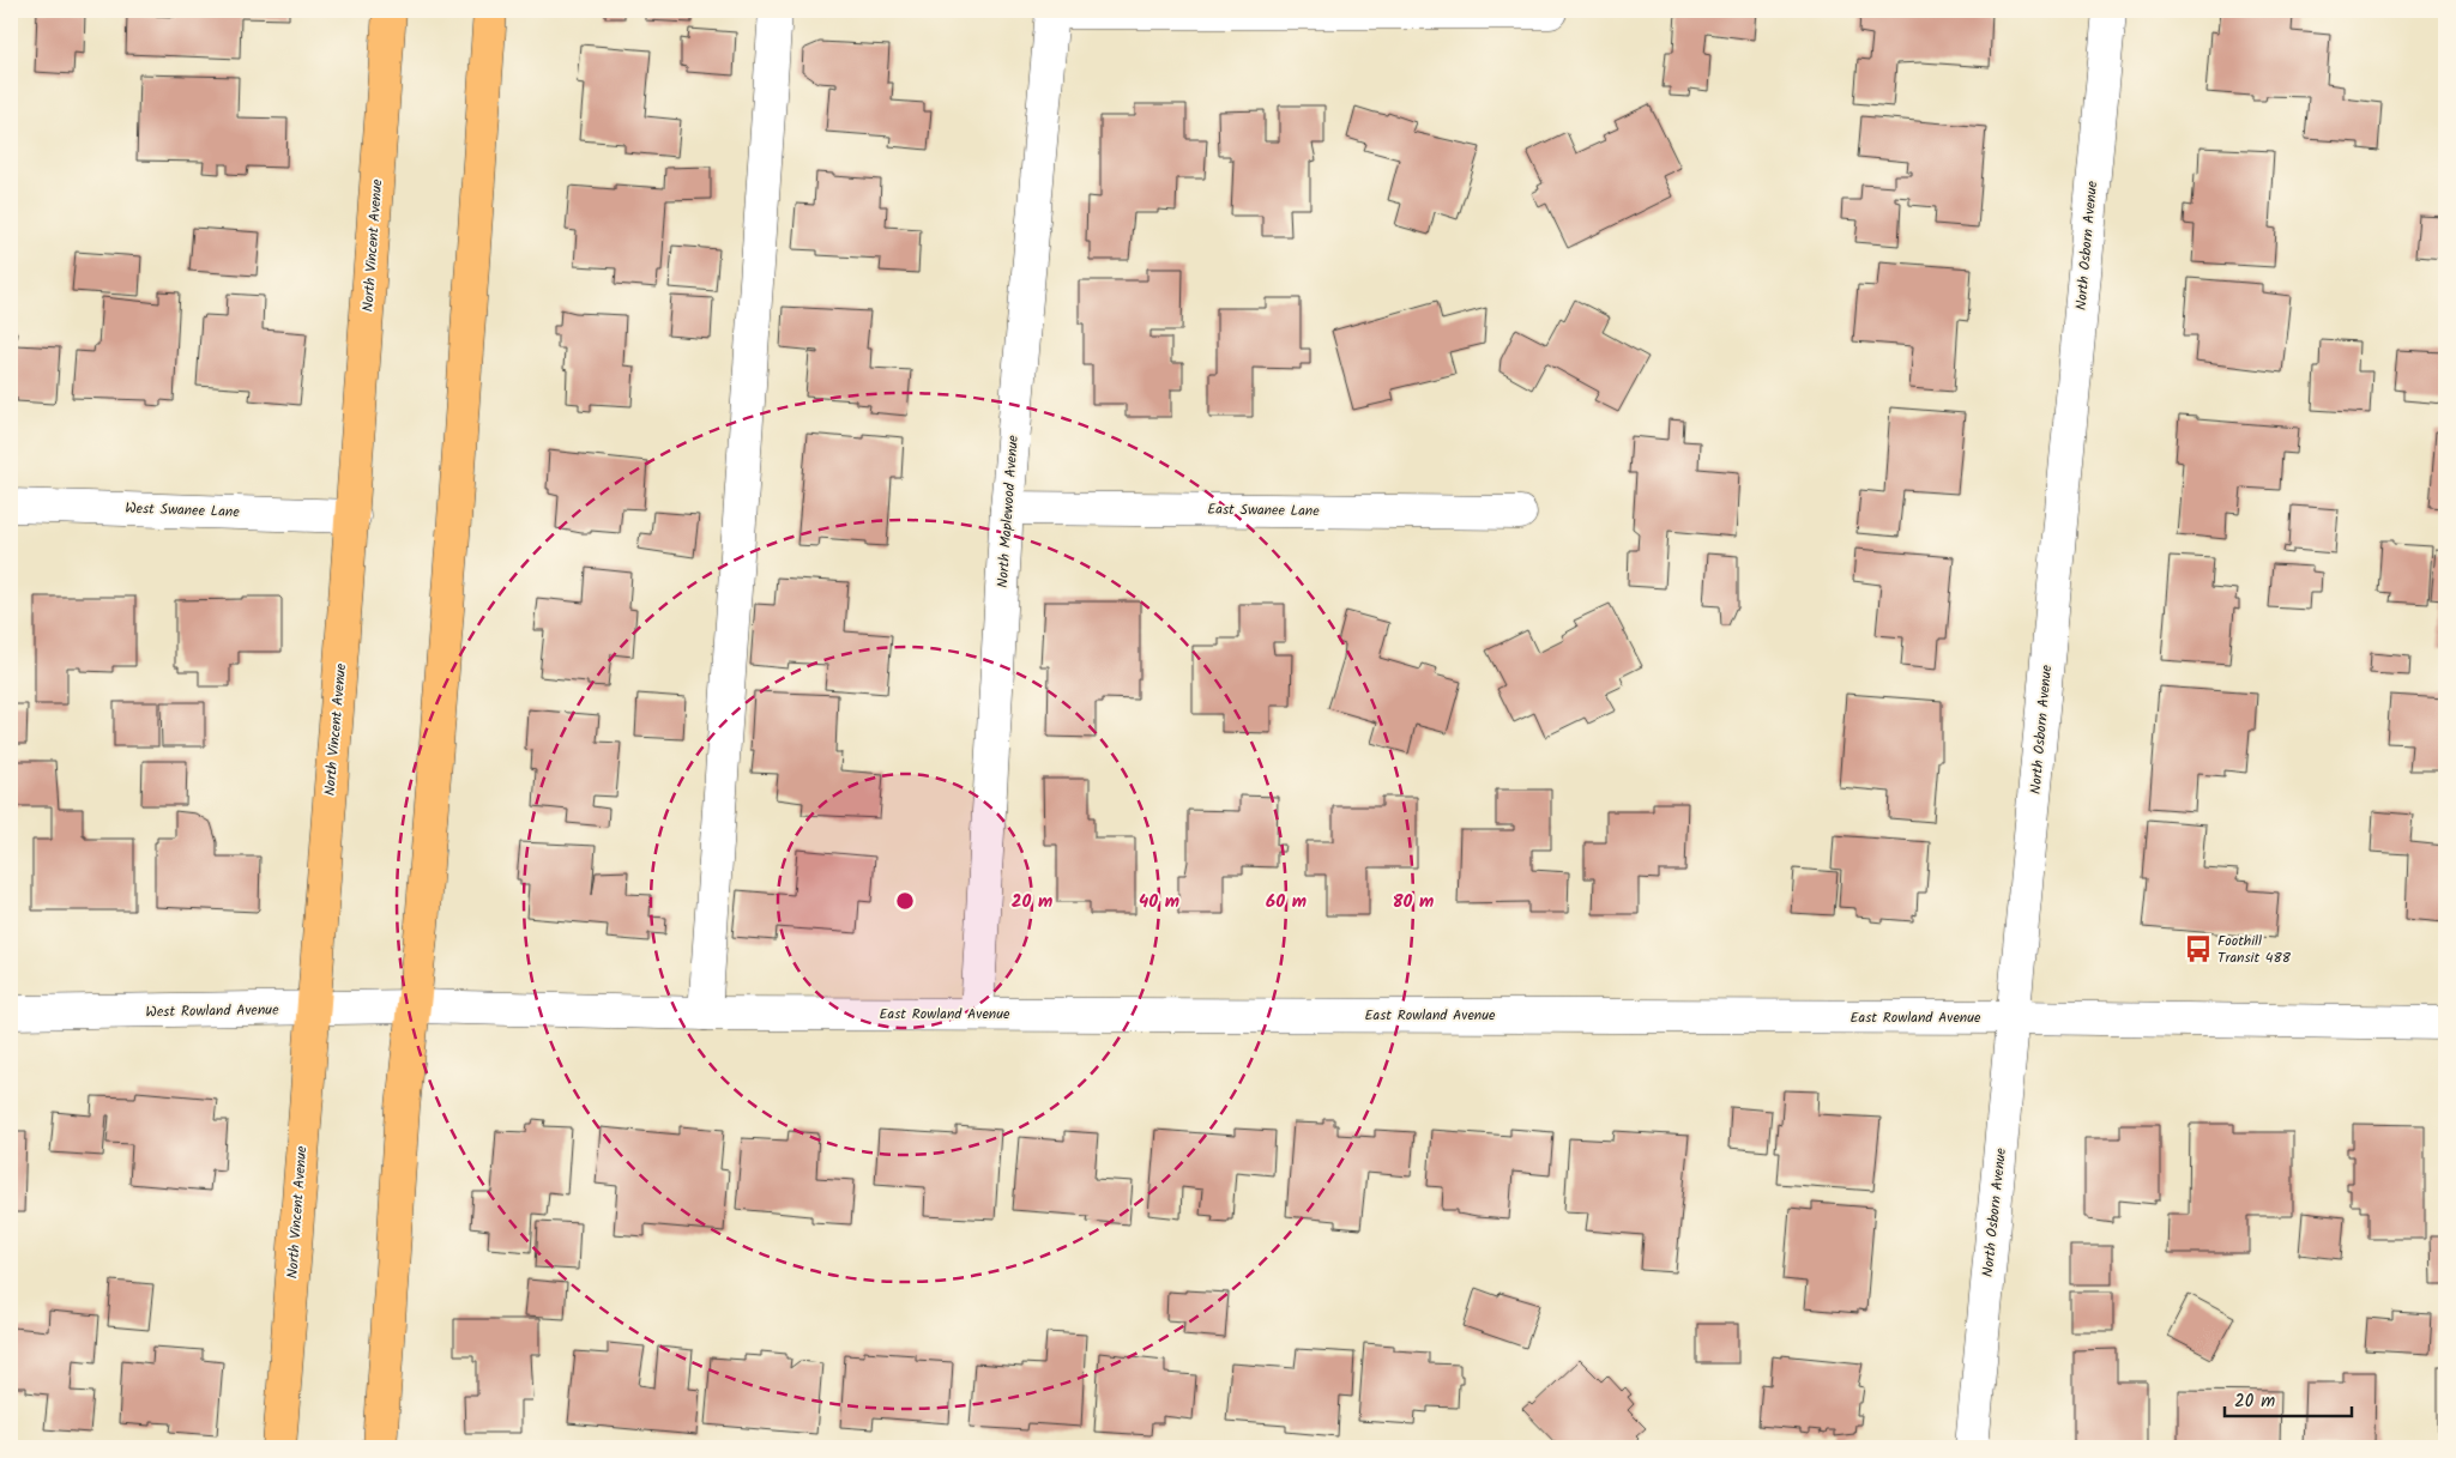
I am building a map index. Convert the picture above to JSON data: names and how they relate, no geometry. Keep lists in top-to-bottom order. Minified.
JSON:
{"streets":{"main road":["North Vincent Avenue"],"street":["North Osborn Avenue","West Swanee Lane","East Swanee Lane","North Maplewood Avenue","West Rowland Avenue","East Rowland Avenue"]},"crossings":[["North Vincent Avenue","West Swanee Lane"],["North Vincent Avenue","West Rowland Avenue"],["North Osborn Avenue","East Rowland Avenue"],["East Swanee Lane","North Maplewood Avenue"],["North Maplewood Avenue","East Rowland Avenue"],["West Rowland Avenue","East Rowland Avenue"]],"places":{"bus stop":["Foothill Transit 488"]},"scale_bar":"20 m","rings":["20 m","40 m","60 m","80 m"]}
